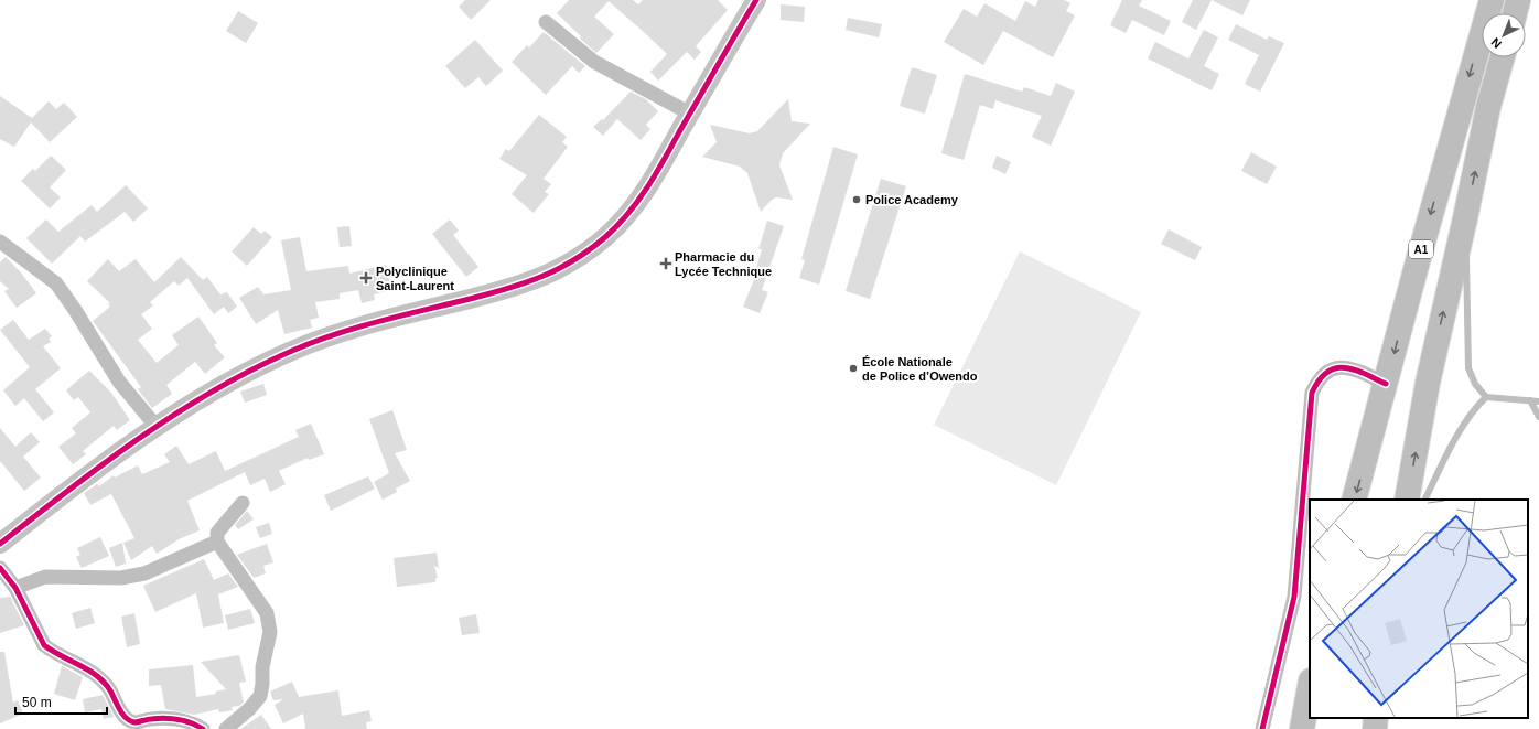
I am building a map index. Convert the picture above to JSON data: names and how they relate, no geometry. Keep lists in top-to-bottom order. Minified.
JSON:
{"streets":{"highway":["A1"]},"places":{"other":["Police Academy","École Nationale de Police d’Owendo"],"health":["Pharmacie du Lycée Technique","Polyclinique Saint-Laurent"]},"scale_bar":"50 m","north":"bottom left"}
